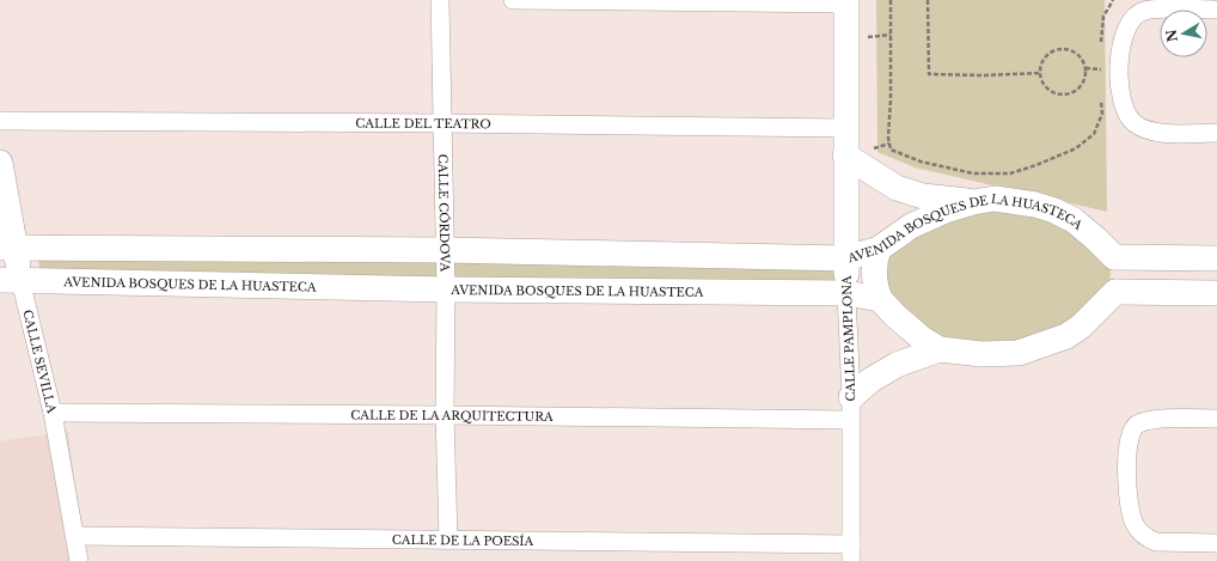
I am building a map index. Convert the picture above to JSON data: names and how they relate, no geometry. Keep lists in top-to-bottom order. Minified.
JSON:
{"streets":{"street":["CALLE DEL TEATRO","CALLE CÓRDOVA","AVENIDA BOSQUES DE LA HUASTECA","CALLE PAMPLONA","CALLE SEVILLA","CALLE DE LA ARQUITECTURA","CALLE DE LA POESÍA"]},"crossings":[["CALLE DEL TEATRO","CALLE CÓRDOVA"],["CALLE DEL TEATRO","CALLE PAMPLONA"],["CALLE CÓRDOVA","AVENIDA BOSQUES DE LA HUASTECA"],["CALLE CÓRDOVA","CALLE DE LA ARQUITECTURA"],["CALLE CÓRDOVA","CALLE DE LA POESÍA"],["AVENIDA BOSQUES DE LA HUASTECA","CALLE PAMPLONA"],["AVENIDA BOSQUES DE LA HUASTECA","CALLE SEVILLA"],["CALLE PAMPLONA","CALLE DE LA ARQUITECTURA"],["CALLE PAMPLONA","CALLE DE LA POESÍA"],["CALLE SEVILLA","CALLE DE LA ARQUITECTURA"],["CALLE SEVILLA","CALLE DE LA POESÍA"]],"north":"left"}
